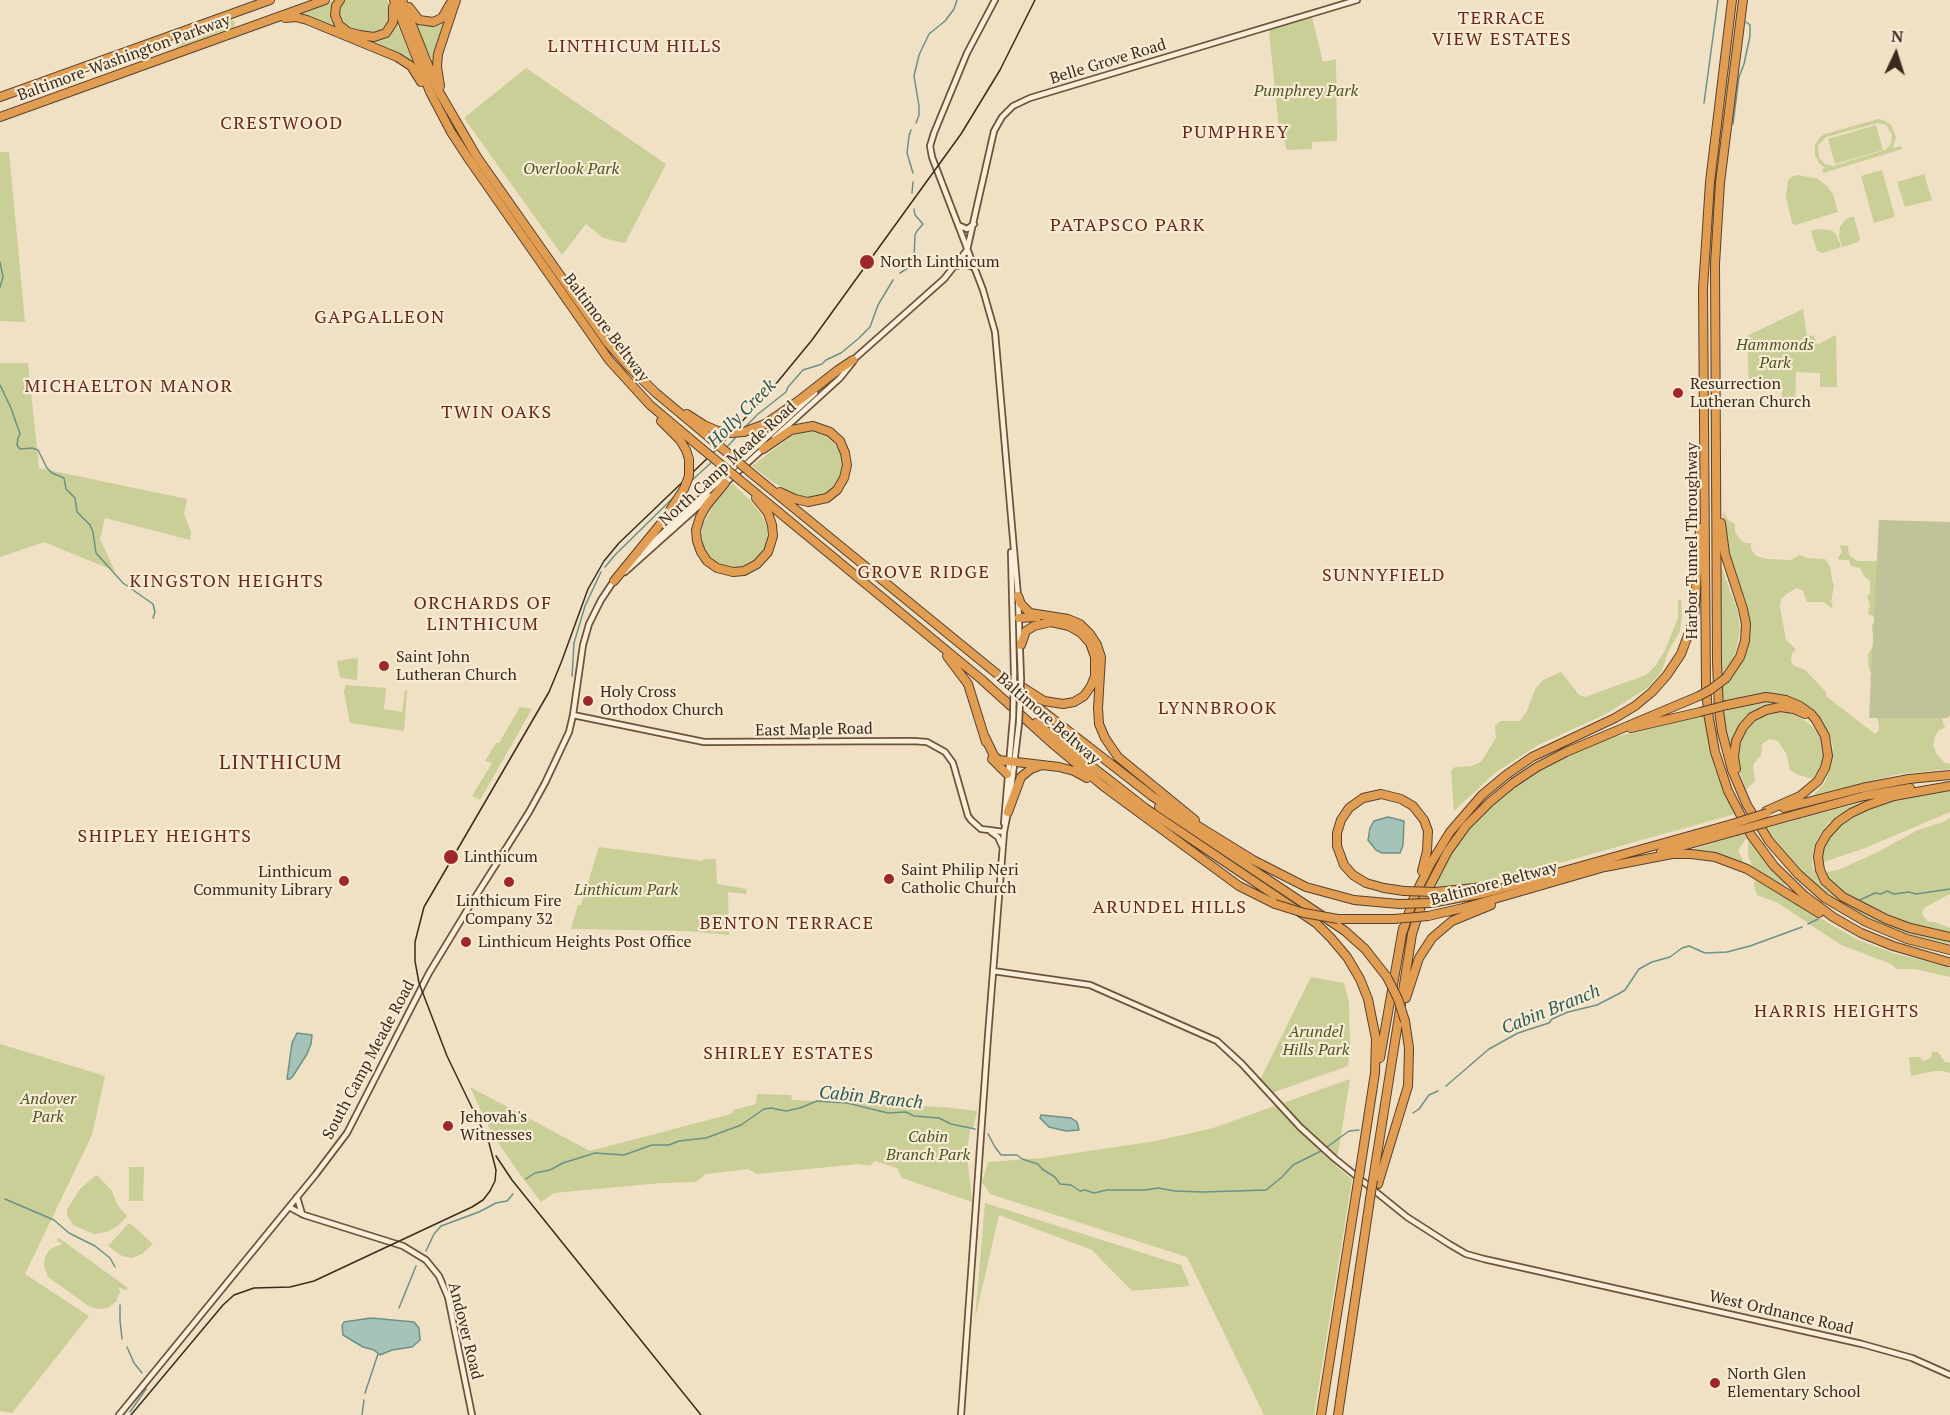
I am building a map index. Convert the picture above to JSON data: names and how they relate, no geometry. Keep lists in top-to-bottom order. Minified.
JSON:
{"streets":{"highway":["Baltimore-Washington Parkway","Baltimore Beltway","Harbor Tunnel Throughway"],"main road":["Belle Grove Road","North Camp Meade Road","East Maple Road","South Camp Meade Road","West Ordnance Road","Andover Road"]},"crossings":[["Belle Grove Road","North Camp Meade Road"],["North Camp Meade Road","East Maple Road"],["North Camp Meade Road","South Camp Meade Road"],["East Maple Road","South Camp Meade Road"],["South Camp Meade Road","Andover Road"]],"districts":["TERRACE VIEW ESTATES","LINTHICUM HILLS","CRESTWOOD","PUMPHREY","PATAPSCO PARK","GAPGALLEON","MICHAELTON MANOR","TWIN OAKS","GROVE RIDGE","SUNNYFIELD","KINGSTON HEIGHTS","ORCHARDS OF LINTHICUM","LYNNBROOK","LINTHICUM","SHIPLEY HEIGHTS","ARUNDEL HILLS","BENTON TERRACE","HARRIS HEIGHTS","SHIRLEY ESTATES"],"water":["Holly Creek","Cabin Branch"],"parks":["Pumphrey Park","Overlook Park","Hammonds Park","Linthicum Park","Arundel Hills Park","Andover Park","Cabin Branch Park"],"places":["North Linthicum","Resurrection Lutheran Church","Saint John Lutheran Church","Holy Cross Orthodox Church","Linthicum","Saint Philip Neri Catholic Church","Linthicum Community Library","Linthicum Fire Company 32","Linthicum Heights Post Office","Jehovah's Witnesses","North Glen Elementary School"],"north":"top"}
